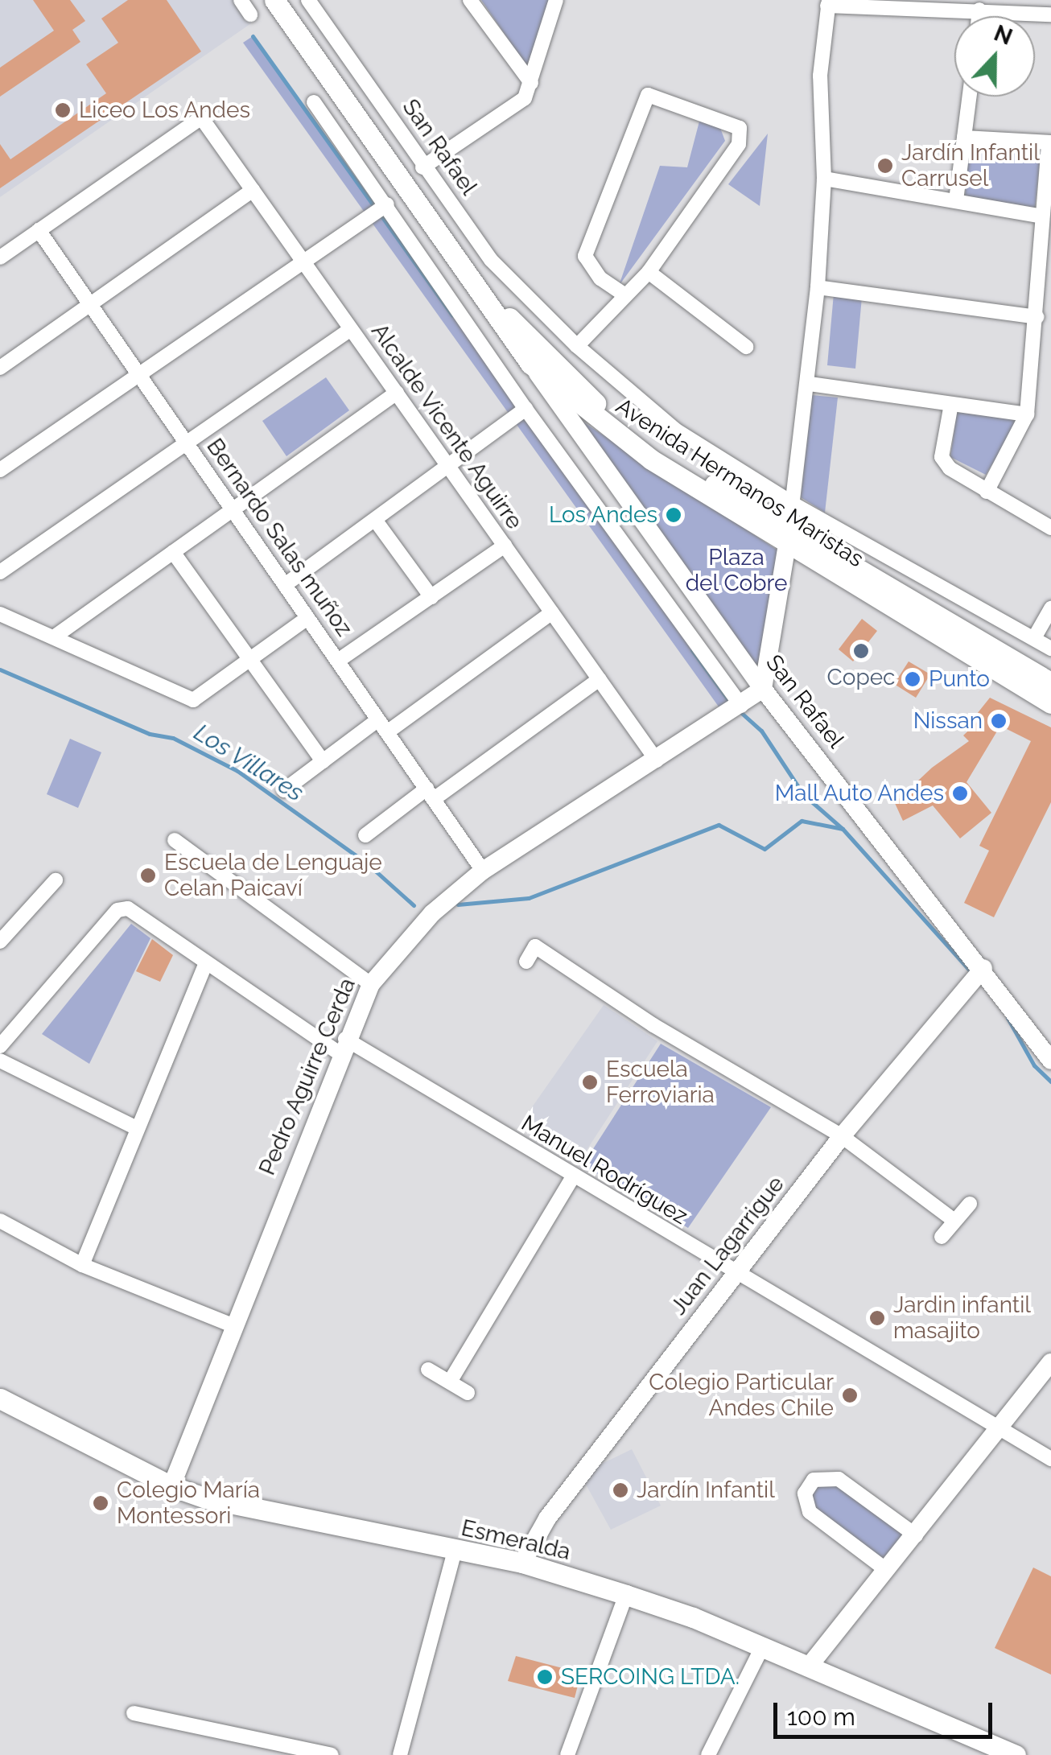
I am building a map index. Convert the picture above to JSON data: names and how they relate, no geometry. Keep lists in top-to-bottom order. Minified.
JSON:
{"streets":{"main road":["Avenida Hermanos Maristas","Esmeralda"],"street":["San Rafael","Alcalde Vicente Aguirre","Bernardo Salas muñoz","Pedro Aguirre Cerda","Manuel Rodríguez","Juan Lagarrigue"]},"crossings":[["San Rafael","Avenida Hermanos Maristas"],["San Rafael","Pedro Aguirre Cerda"],["San Rafael","Juan Lagarrigue"],["Alcalde Vicente Aguirre","Bernardo Salas muñoz"],["Alcalde Vicente Aguirre","Pedro Aguirre Cerda"],["Bernardo Salas muñoz","Pedro Aguirre Cerda"],["Pedro Aguirre Cerda","Manuel Rodríguez"],["Pedro Aguirre Cerda","Esmeralda"],["Manuel Rodríguez","Juan Lagarrigue"],["Juan Lagarrigue","Esmeralda"]],"water":["Los Villares"],"parks":["Plaza del Cobre"],"places":["Liceo Los Andes","Jardín Infantil Carrusel","Los Andes","Copec","Punto","Nissan","Mall Auto Andes","Escuela de Lenguaje Celan Paicaví","Escuela Ferroviaria","Jardin infantil masajito","Colegio Particular Andes Chile","Jardín Infantil","Colegio María Montessori","SERCOING LTDA."],"scale_bar":"100 m","north":"top"}
